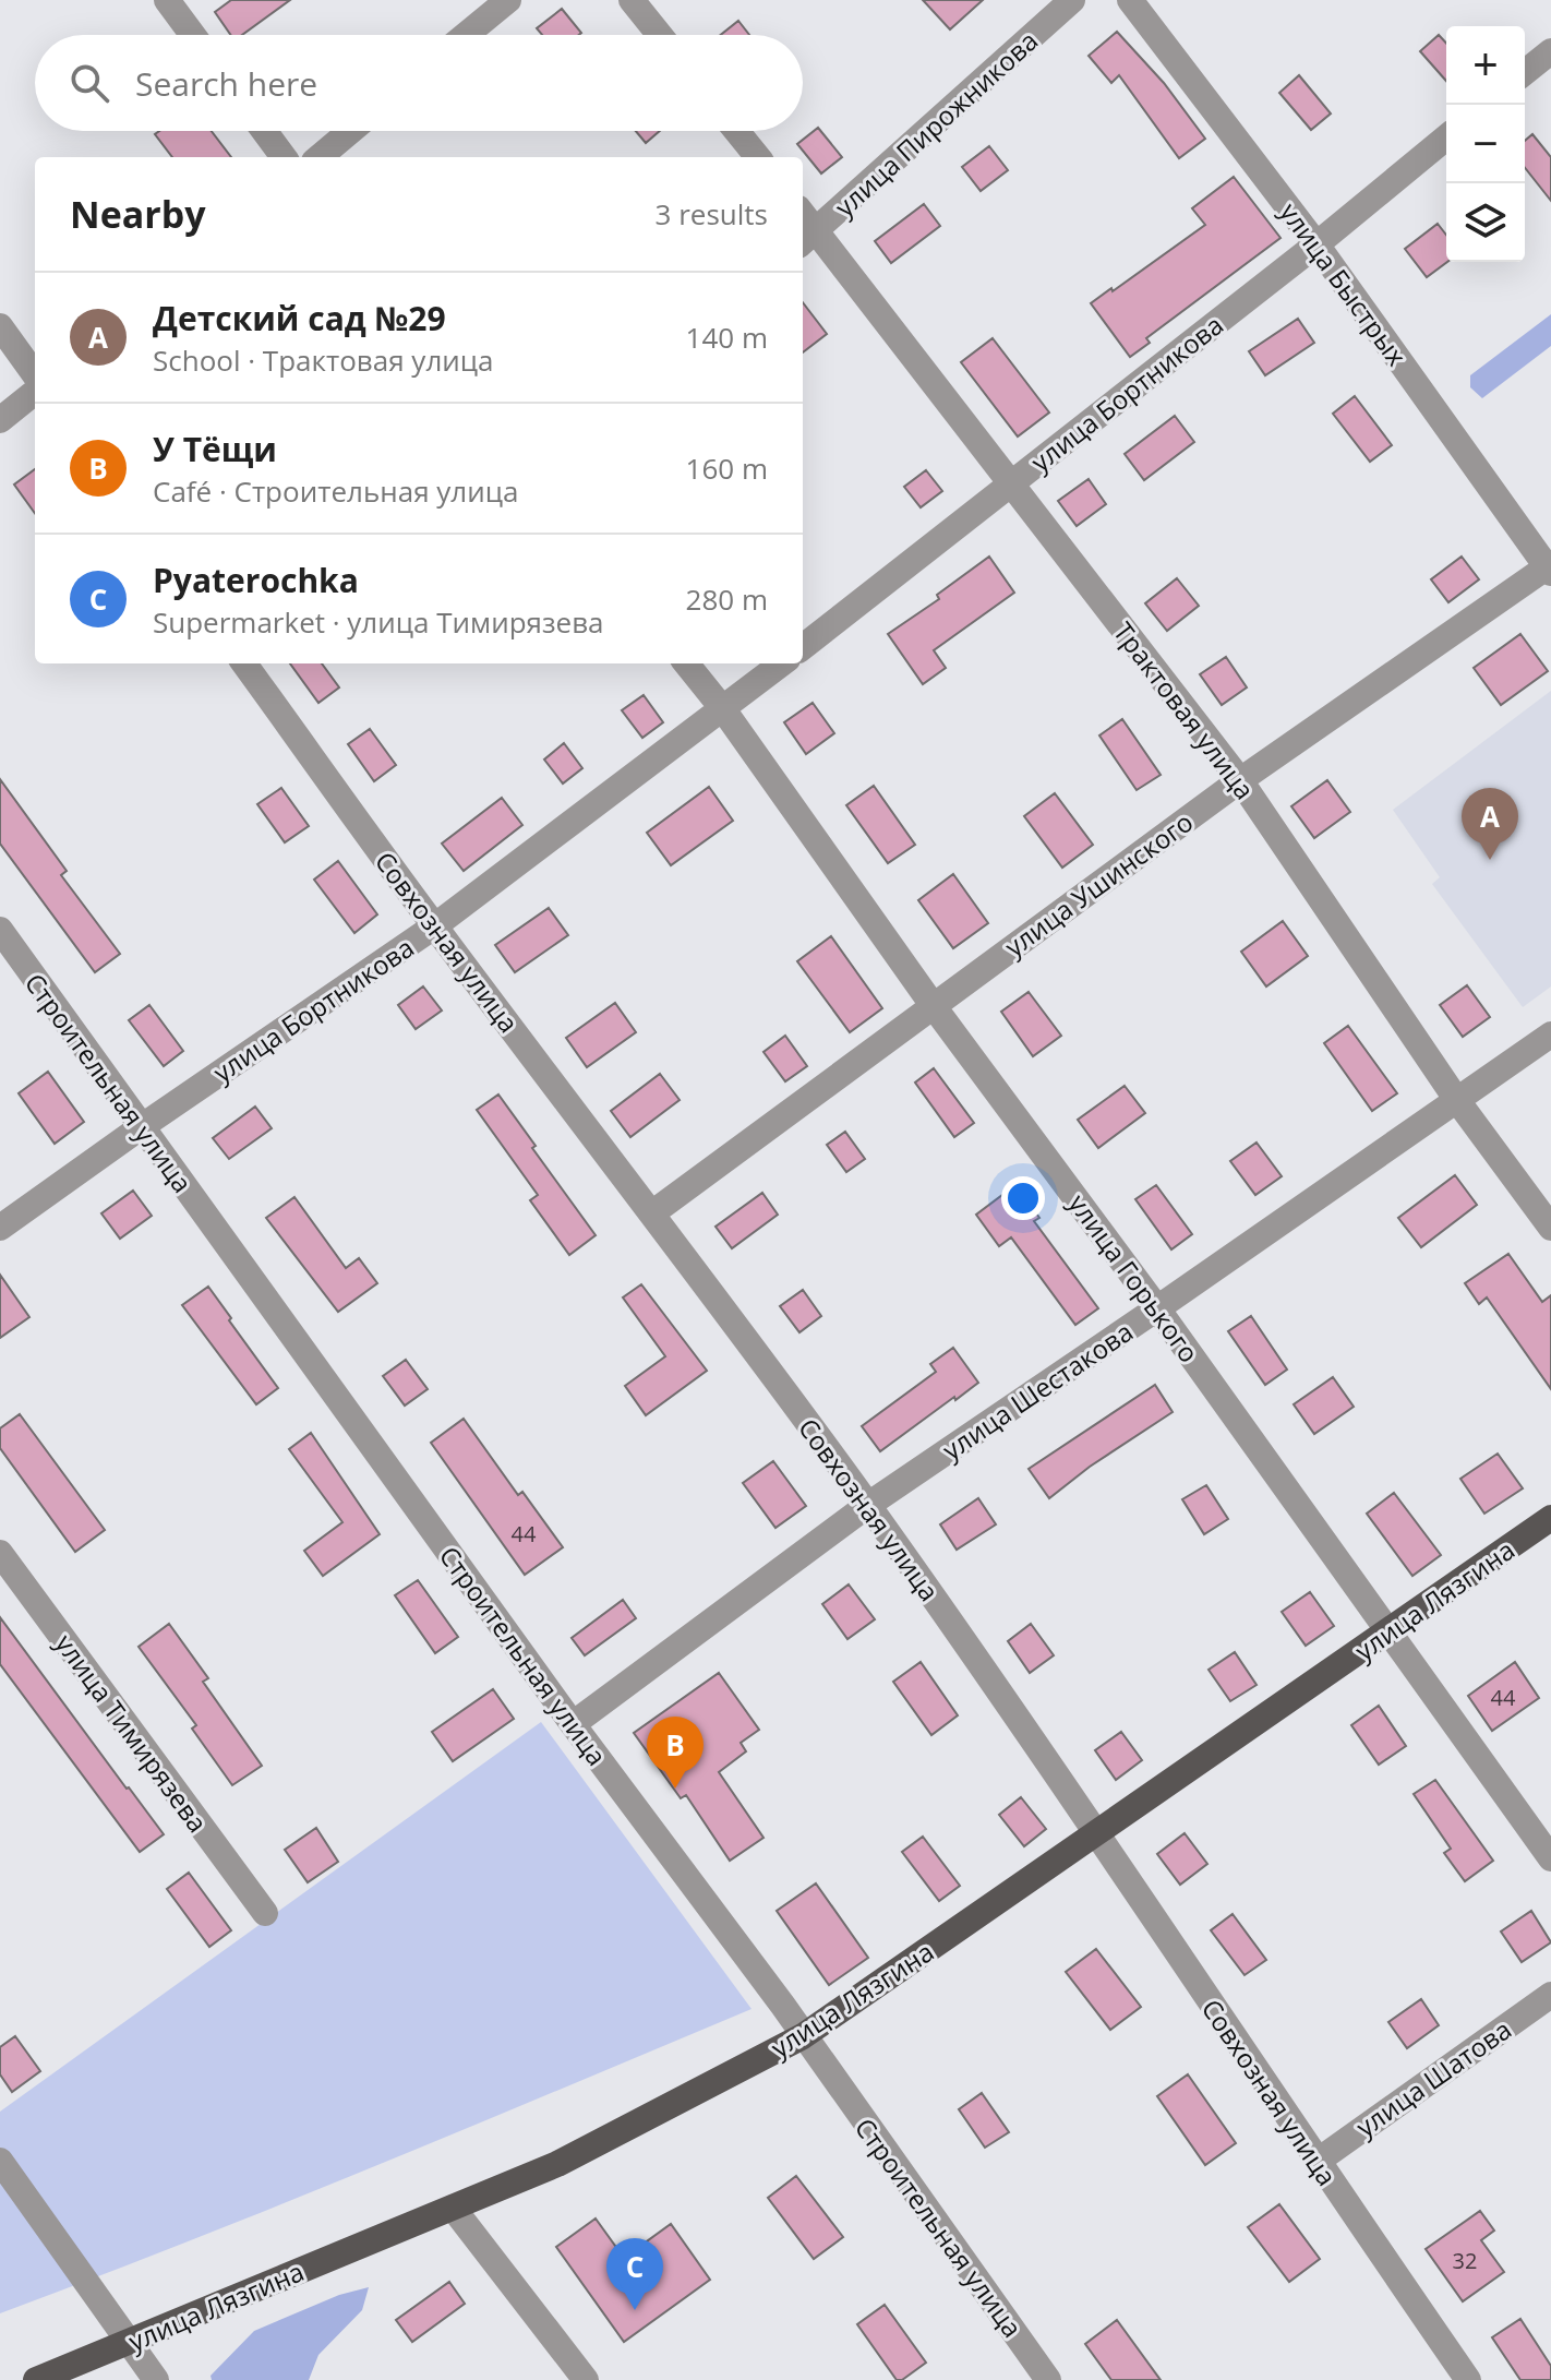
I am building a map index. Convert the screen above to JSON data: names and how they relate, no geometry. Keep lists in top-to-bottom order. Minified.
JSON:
{"streets":{"main road":["улица Лязгина"],"street":["улица Пирожникова","улица Быстрых","улица Бортникова","Трактовая улица","улица Ушинского","Совхозная улица","Строительная улица","улица Горького","улица Шестакова","улица Тимирязева","улица Шатова"]},"crossings":[["улица Пирожникова","Трактовая улица"],["улица Быстрых","улица Бортникова"],["улица Быстрых","улица Ушинского"],["улица Бортникова","Трактовая улица"],["улица Бортникова","Совхозная улица"],["улица Бортникова","Строительная улица"],["улица Бортникова","улица Горького"],["Трактовая улица","улица Ушинского"],["Трактовая улица","улица Шестакова"],["улица Ушинского","Совхозная улица"],["улица Ушинского","улица Горького"],["Совхозная улица","улица Шестакова"],["Совхозная улица","улица Лязгина"],["Совхозная улица","улица Шатова"],["Строительная улица","улица Шестакова"],["Строительная улица","улица Лязгина"],["улица Горького","улица Шестакова"],["улица Горького","улица Лязгина"]],"house_numbers":["44","44","32"],"page":{"map_buttons":["+","−"],"search":"Search here","heading":["Nearby","3 results"],"list":[{"mark":"A","name":"Детский сад №29","note":"School · Трактовая улица","value":"140 m"},{"mark":"B","name":"У Тёщи","note":"Café · Строительная улица","value":"160 m"},{"mark":"C","name":"Pyaterochka","note":"Supermarket · улица Тимирязева","value":"280 m"}],"pins":["A","B","C"]}}
